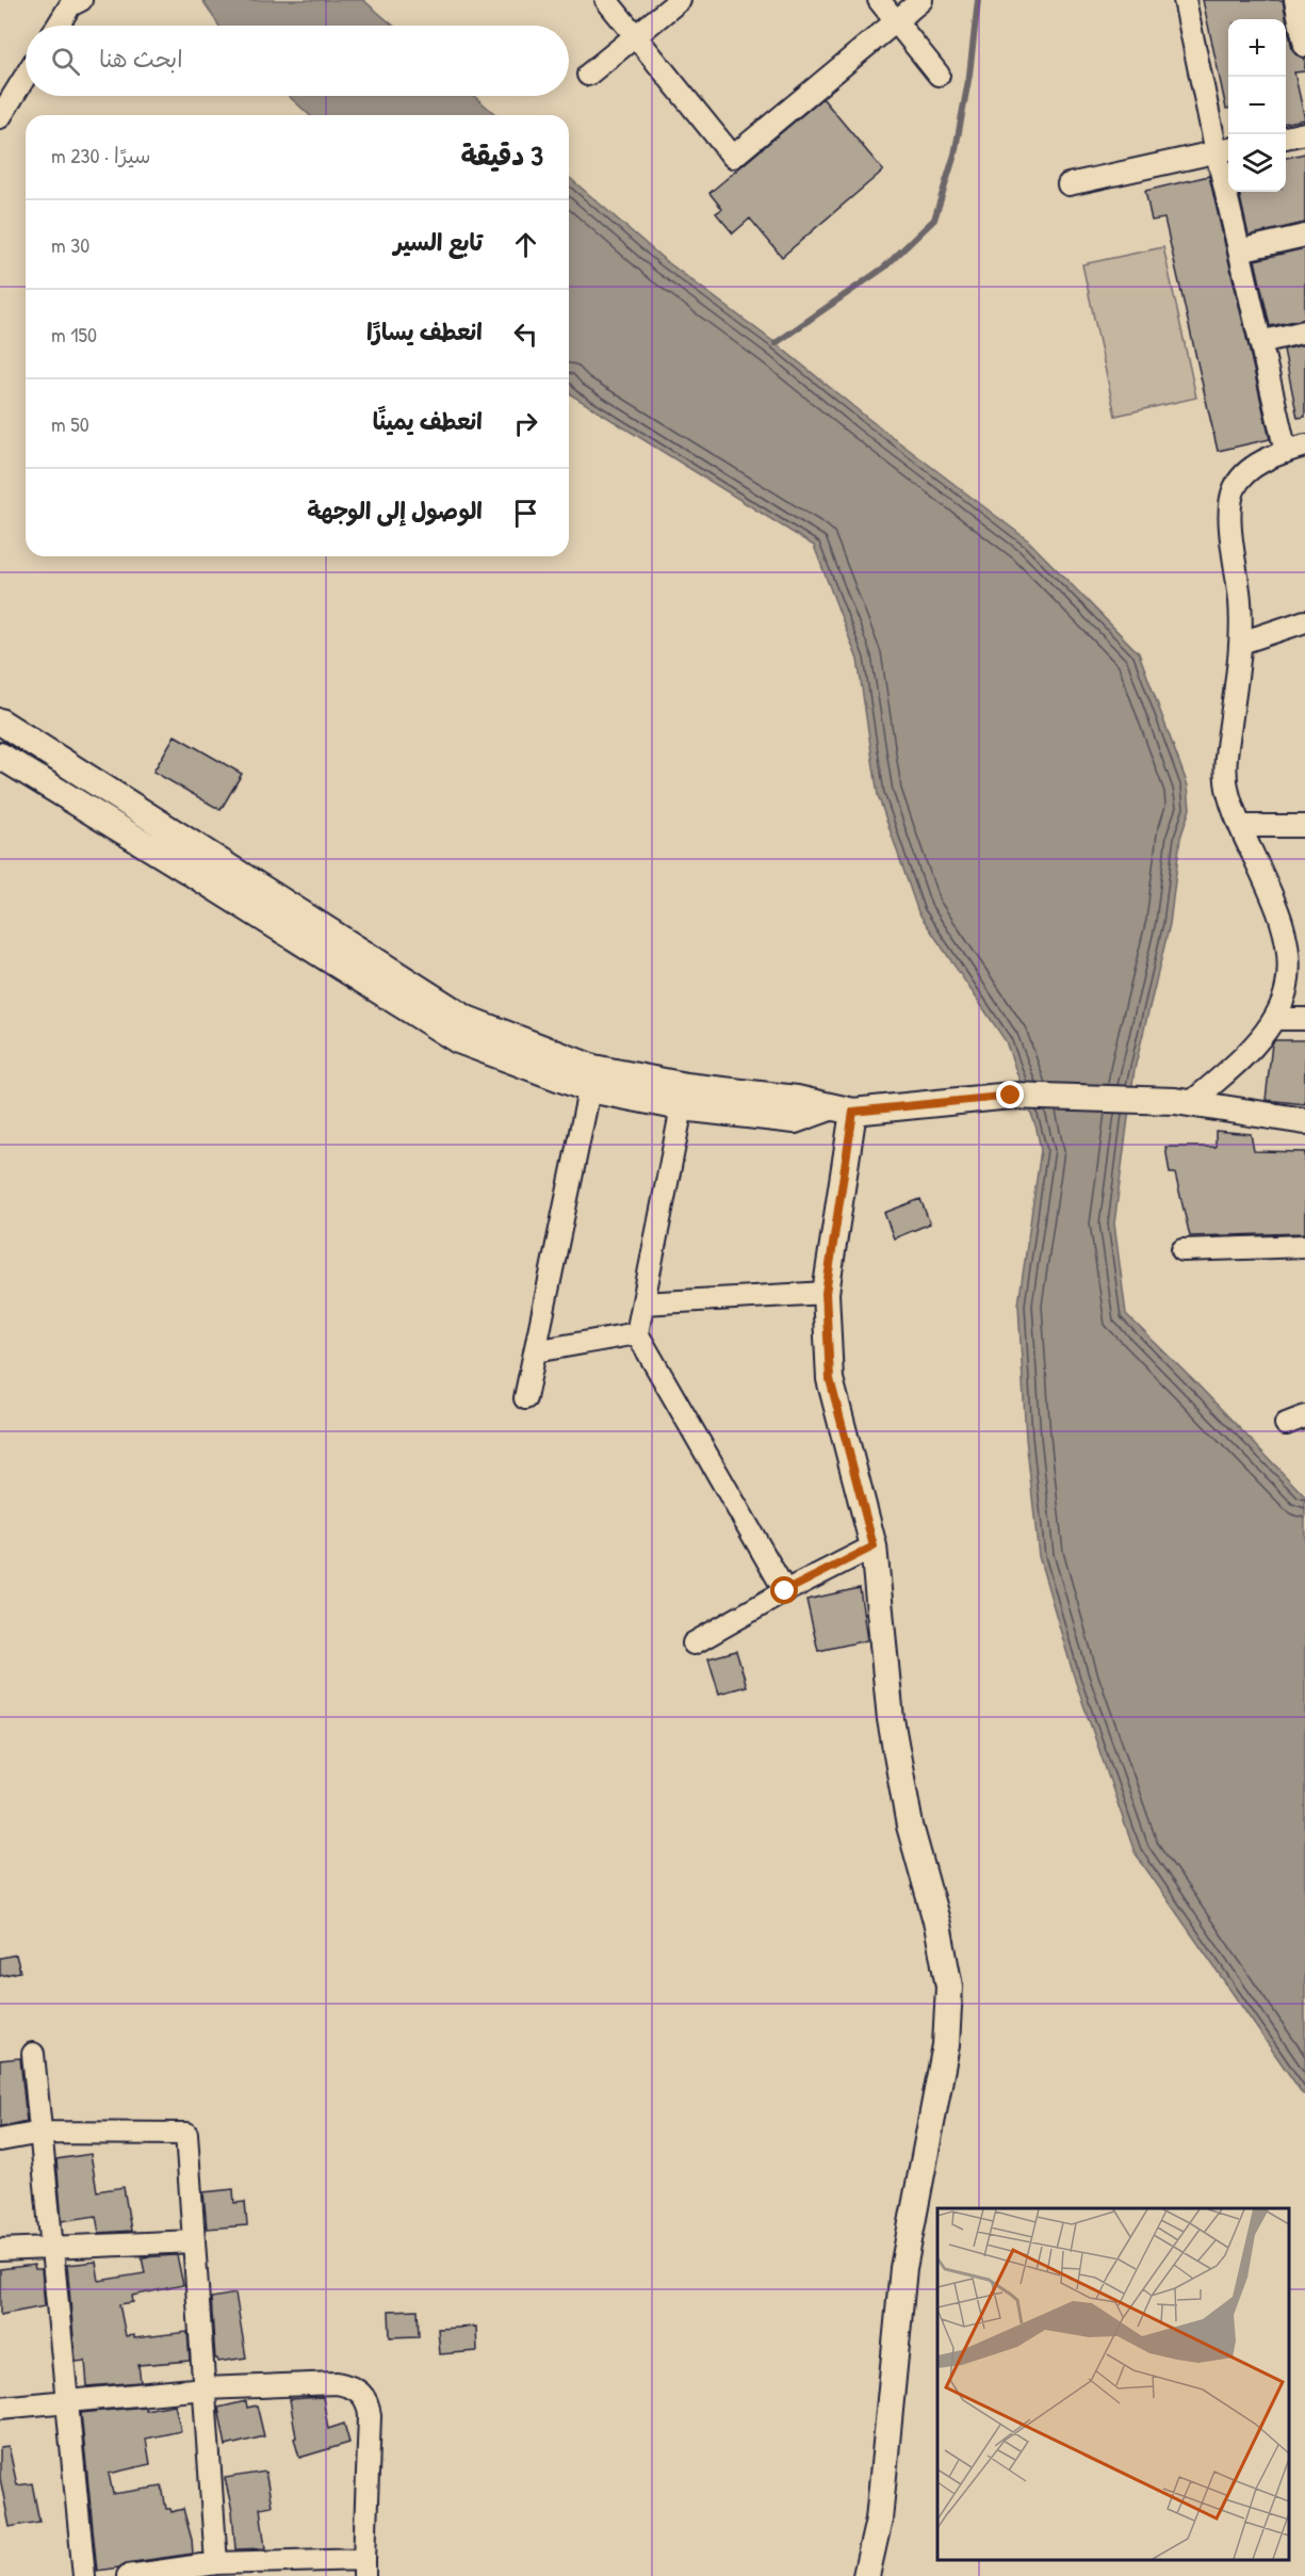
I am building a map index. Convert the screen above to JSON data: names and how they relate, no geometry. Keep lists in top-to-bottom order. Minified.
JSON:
{"page":{"map_buttons":["+","−"],"search":"ابحث هنا","heading":["3 دقيقة","سيرًا · 230 m"],"list":[["تابع السير","30 m"],["انعطف يسارًا","150 m"],["انعطف يمينًا","50 m"],"الوصول إلى الوجهة"]}}
